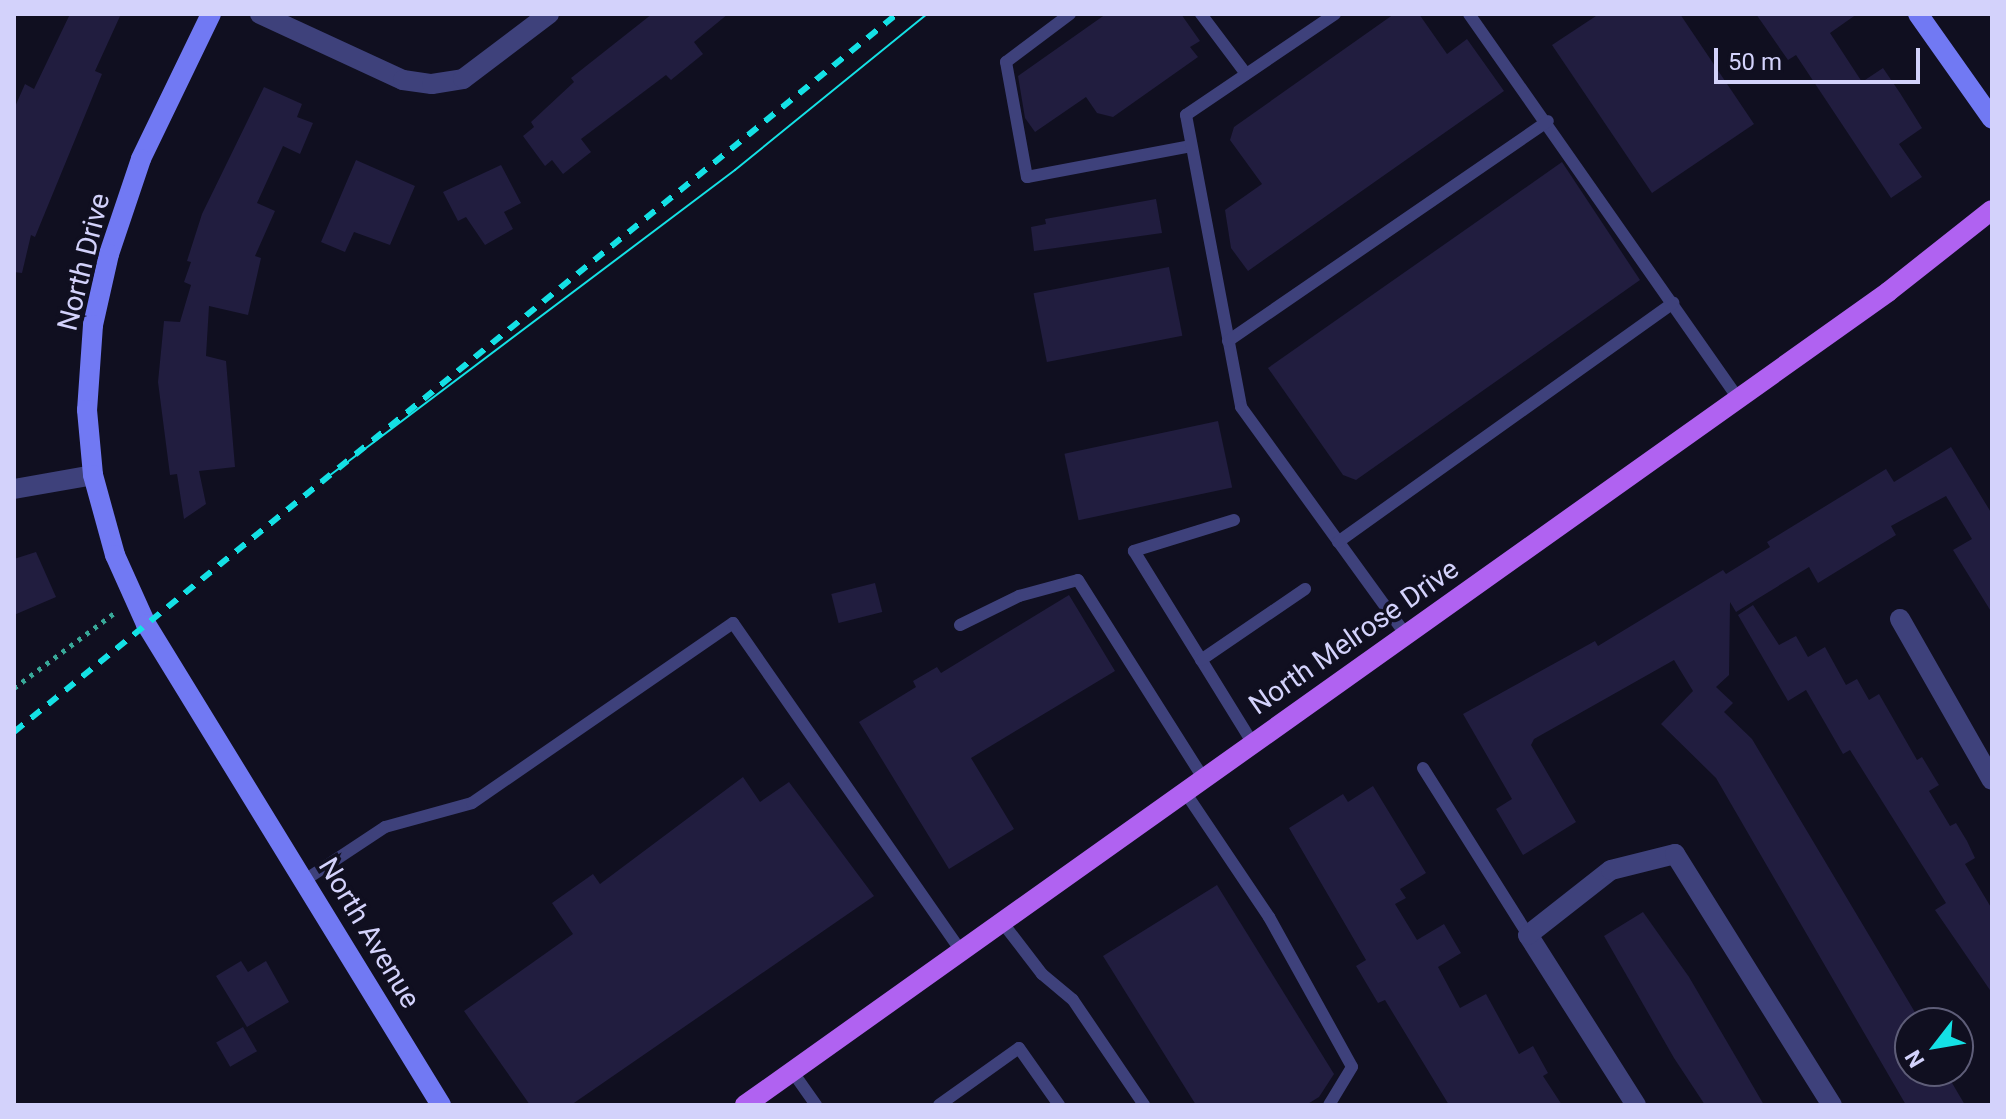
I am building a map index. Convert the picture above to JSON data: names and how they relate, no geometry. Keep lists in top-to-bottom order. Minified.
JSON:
{"streets":{"main road":["North Drive","North Melrose Drive","North Avenue"]},"crossings":[["North Drive","North Avenue"]],"scale_bar":"50 m","north":"bottom left"}
